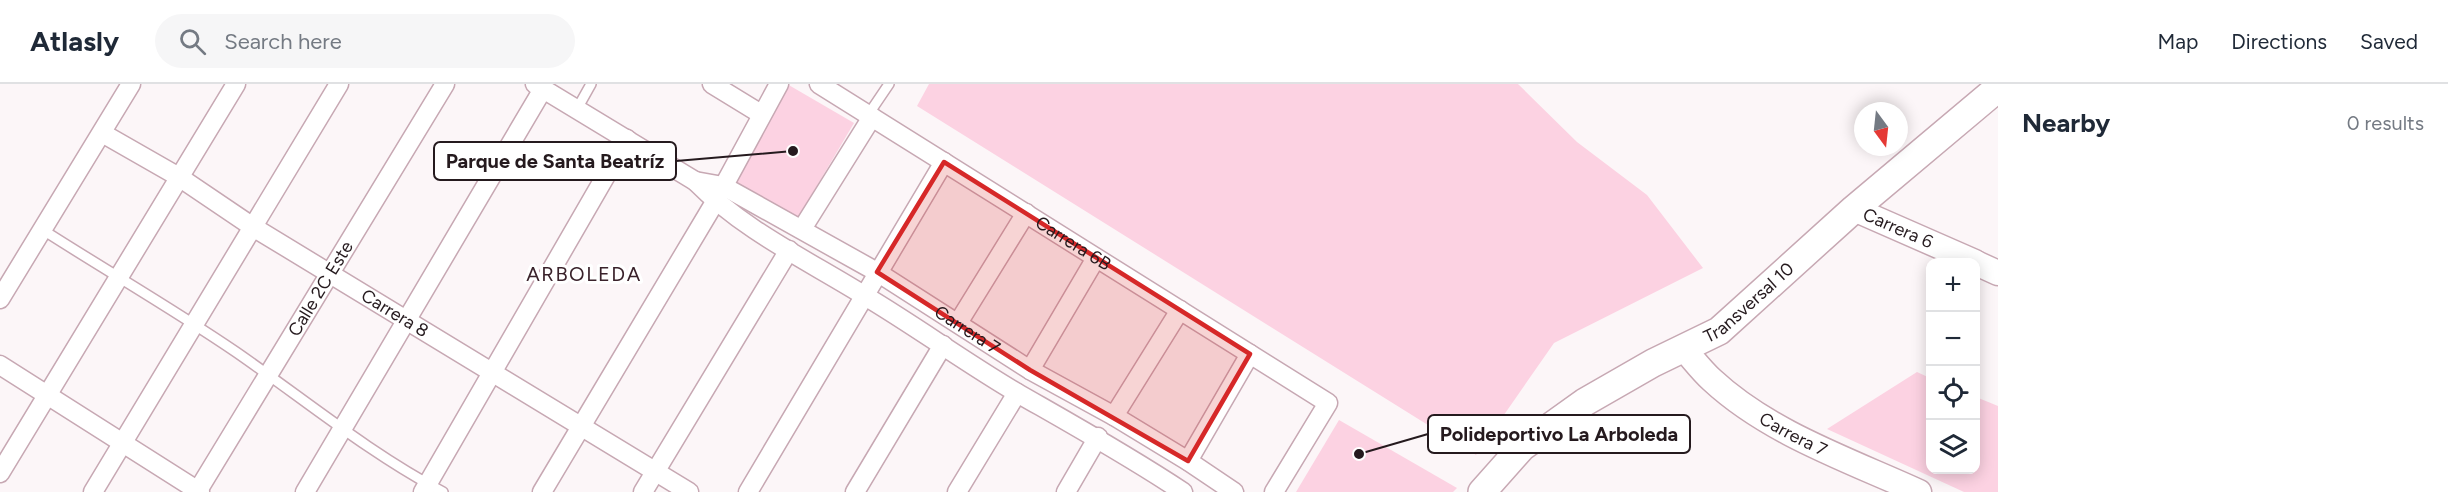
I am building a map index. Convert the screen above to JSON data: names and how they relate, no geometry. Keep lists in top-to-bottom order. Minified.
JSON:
{"streets":{"main road":["Transversal 10"],"street":["Carrera 6","Carrera 6B","Calle 2C Este","Carrera 8","Carrera 7"]},"crossings":[["Carrera 6","Transversal 10"],["Calle 2C Este","Carrera 8"],["Transversal 10","Carrera 7"]],"districts":["ARBOLEDA"],"places":["Parque de Santa Beatríz","Polideportivo La Arboleda"],"north":"bottom","page":{"header":"Atlasly","search":"Search here","nav":["Map","Directions","Saved"],"heading":["Nearby","0 results"],"map_buttons":["+","−"]}}
